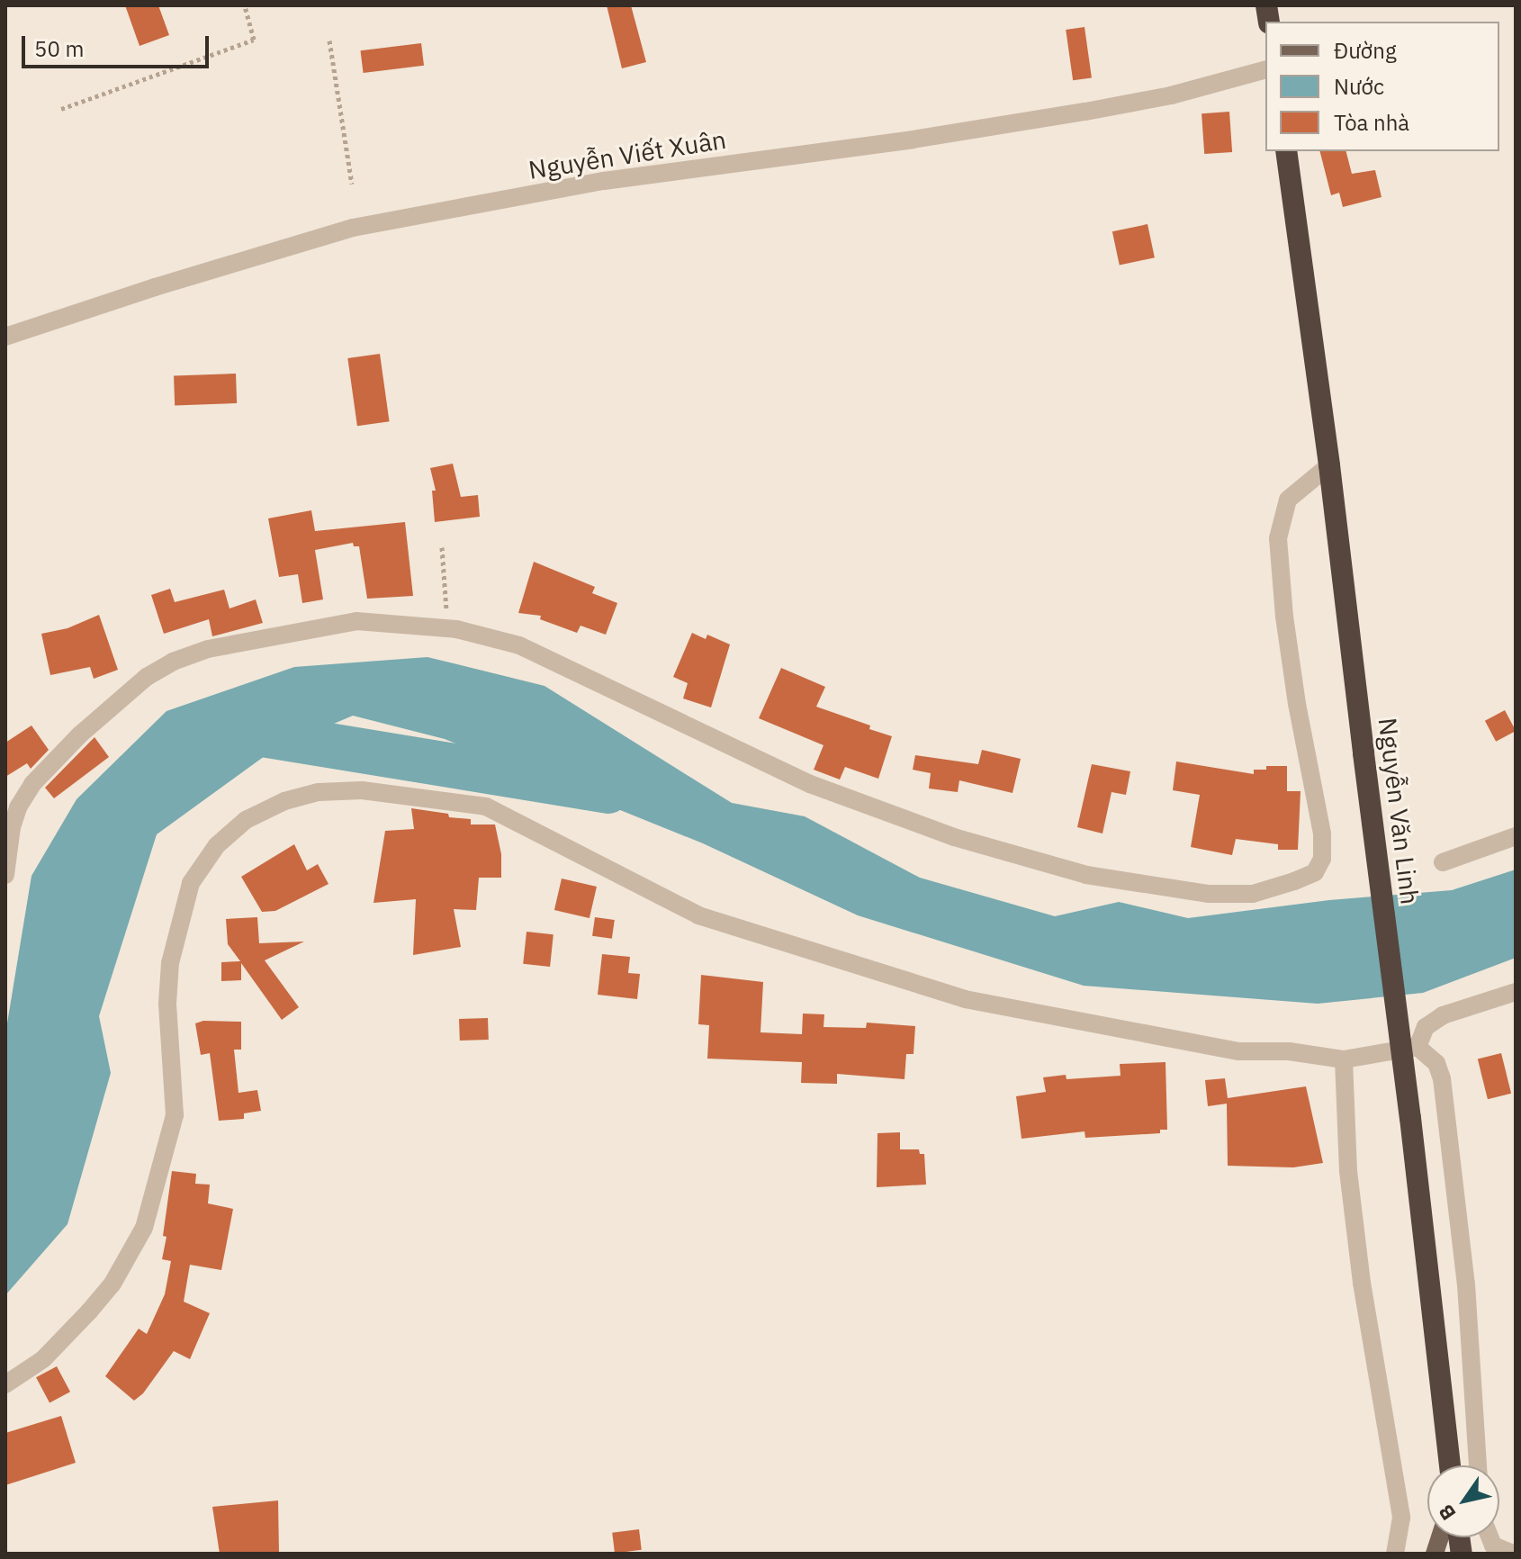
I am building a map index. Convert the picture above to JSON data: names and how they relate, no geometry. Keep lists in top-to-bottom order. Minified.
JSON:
{"streets":{"highway":["Nguyễn Văn Linh"],"street":["Nguyễn Viết Xuân"]},"legend":["Đường","Nước","Tòa nhà"],"scale_bar":"50 m","north":"bottom left"}
